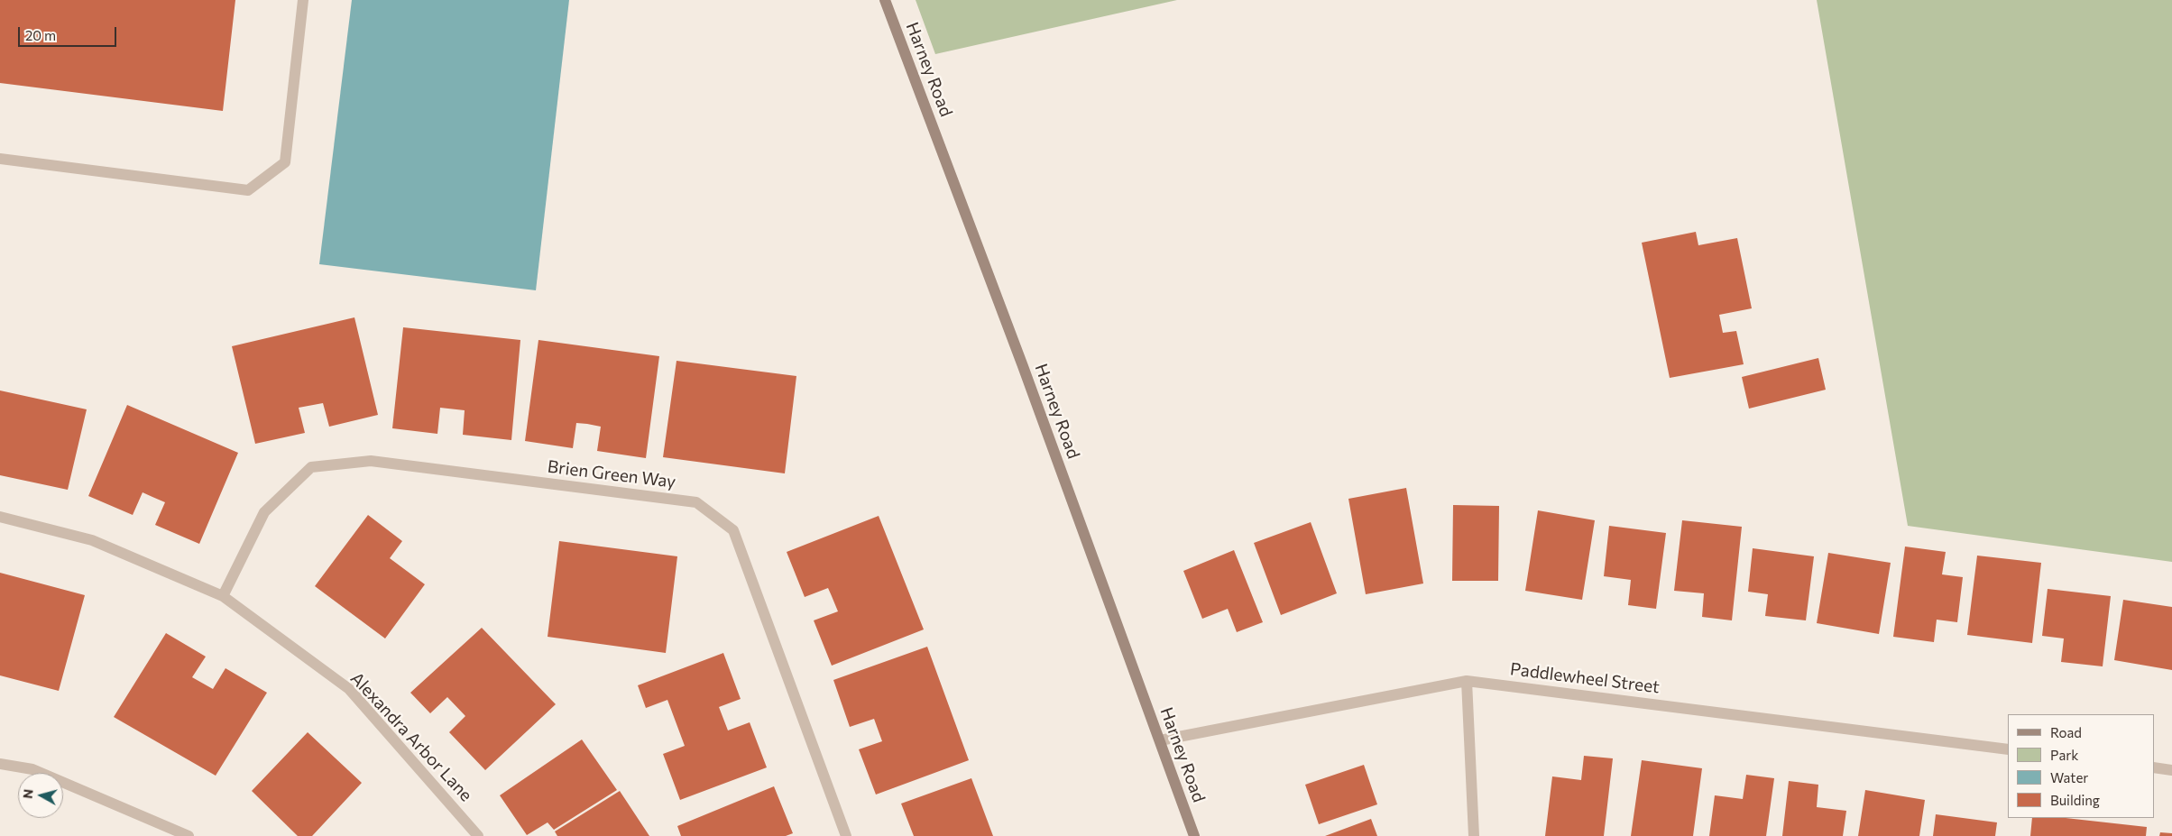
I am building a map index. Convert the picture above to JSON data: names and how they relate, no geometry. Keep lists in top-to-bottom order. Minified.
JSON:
{"streets":{"street":["Harney Road","Brien Green Way","Paddlewheel Street","Alexandra Arbor Lane"]},"crossings":[["Harney Road","Paddlewheel Street"],["Brien Green Way","Alexandra Arbor Lane"]],"legend":["Road","Park","Water","Building"],"scale_bar":"20 m","north":"left"}
